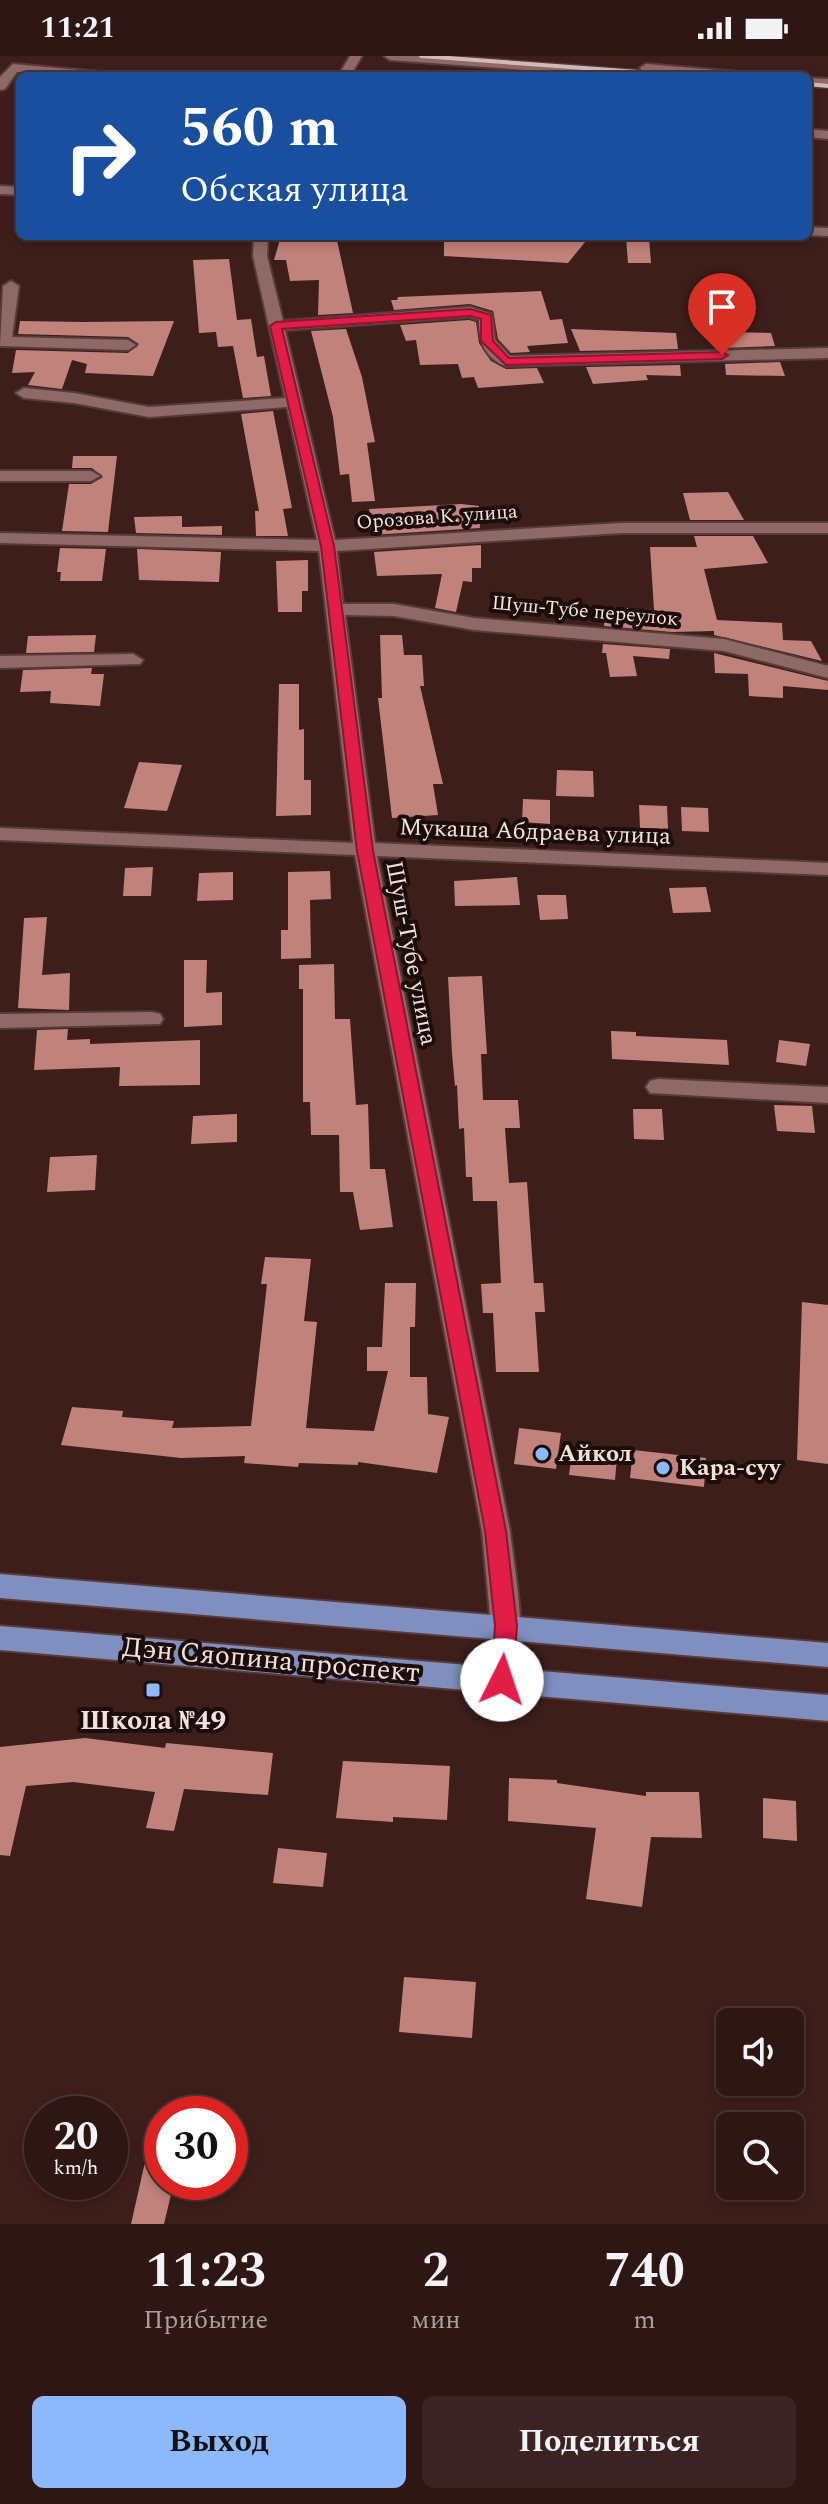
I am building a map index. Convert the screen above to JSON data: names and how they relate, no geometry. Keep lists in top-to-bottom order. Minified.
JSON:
{"streets":{"main road":["Дэн Сяопина проспект"],"street":["Орозова К. улица","Шуш-Тубе переулок","Мукаша Абдраева улица","Шуш-Тубе улица"]},"crossings":[["Орозова К. улица","Шуш-Тубе улица"],["Шуш-Тубе переулок","Шуш-Тубе улица"],["Мукаша Абдраева улица","Шуш-Тубе улица"],["Шуш-Тубе улица","Дэн Сяопина проспект"]],"places":{"other":["Айкол","Кара-суу"],"transit":["Школа №49"]},"page":{"status":"11:21","turn":["560 m","Обская улица"],"speed":"20 km/h","limit":"30","eta":["11:23","Прибытие","2","мин","740","m"],"buttons":["Выход","Поделиться"]}}
